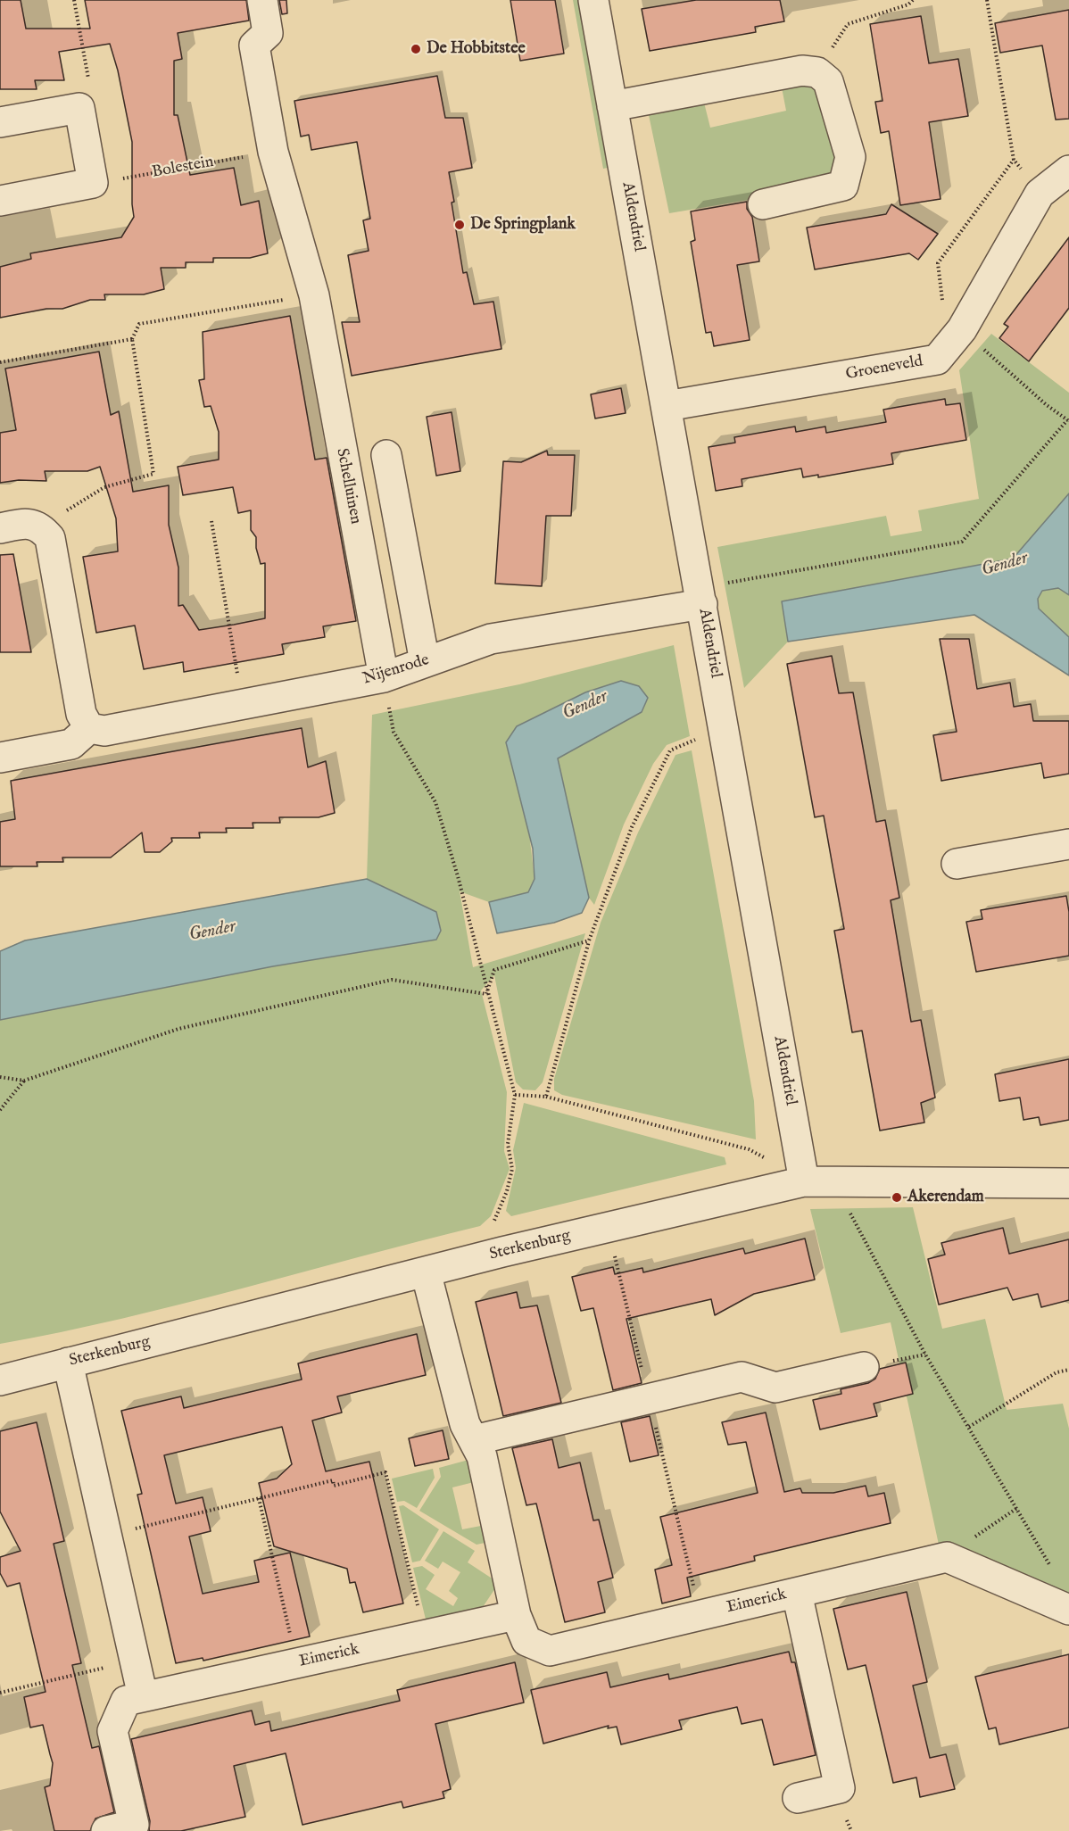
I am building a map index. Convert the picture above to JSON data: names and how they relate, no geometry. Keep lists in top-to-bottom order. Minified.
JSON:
{"streets":{"street":["Aldendriel","Groeneveld","Schelluinen","Nijenrode","Sterkenburg","Eimerick"],"path":["Bolestein"]},"crossings":[["Bolestein","Schelluinen"],["Aldendriel","Groeneveld"],["Aldendriel","Nijenrode"],["Aldendriel","Sterkenburg"],["Schelluinen","Nijenrode"],["Sterkenburg","Eimerick"]],"water":["Gender"],"places":["De Hobbitstee","De Springplank","Akerendam"]}
